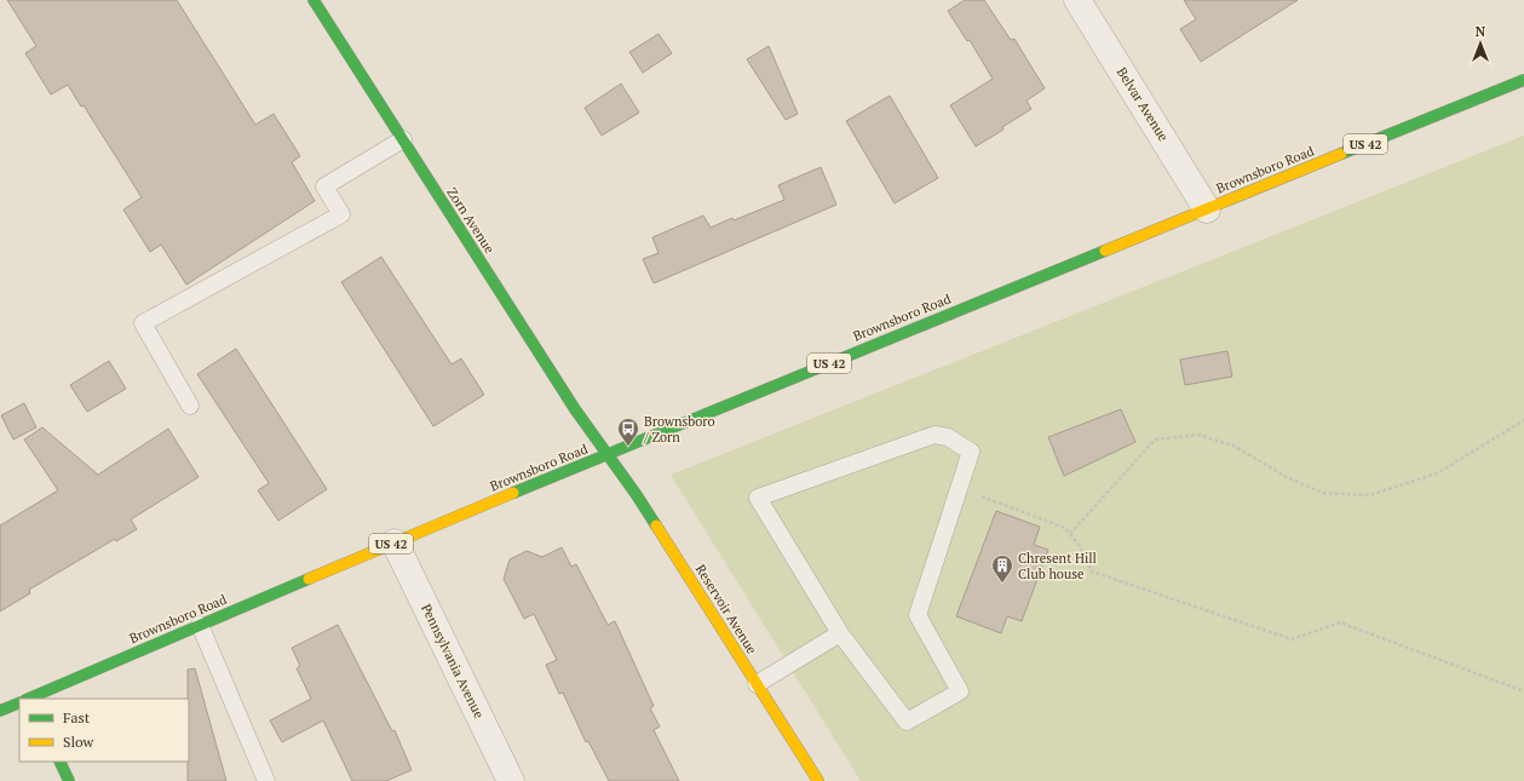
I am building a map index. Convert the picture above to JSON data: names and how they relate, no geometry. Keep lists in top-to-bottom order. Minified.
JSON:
{"streets":{"main road":["US 42","Brownsboro Road","Zorn Avenue","Reservoir Avenue"],"street":["Belvar Avenue","Pennsylvania Avenue"]},"crossings":[["Belvar Avenue","Brownsboro Road"],["Brownsboro Road","Zorn Avenue"],["Brownsboro Road","Reservoir Avenue"],["Brownsboro Road","Pennsylvania Avenue"],["Zorn Avenue","Reservoir Avenue"]],"places":{"bus stop":["Brownsboro / Zorn"],"building":["Chresent Hill Club house"]},"legend":["Fast","Slow"],"north":"top"}
